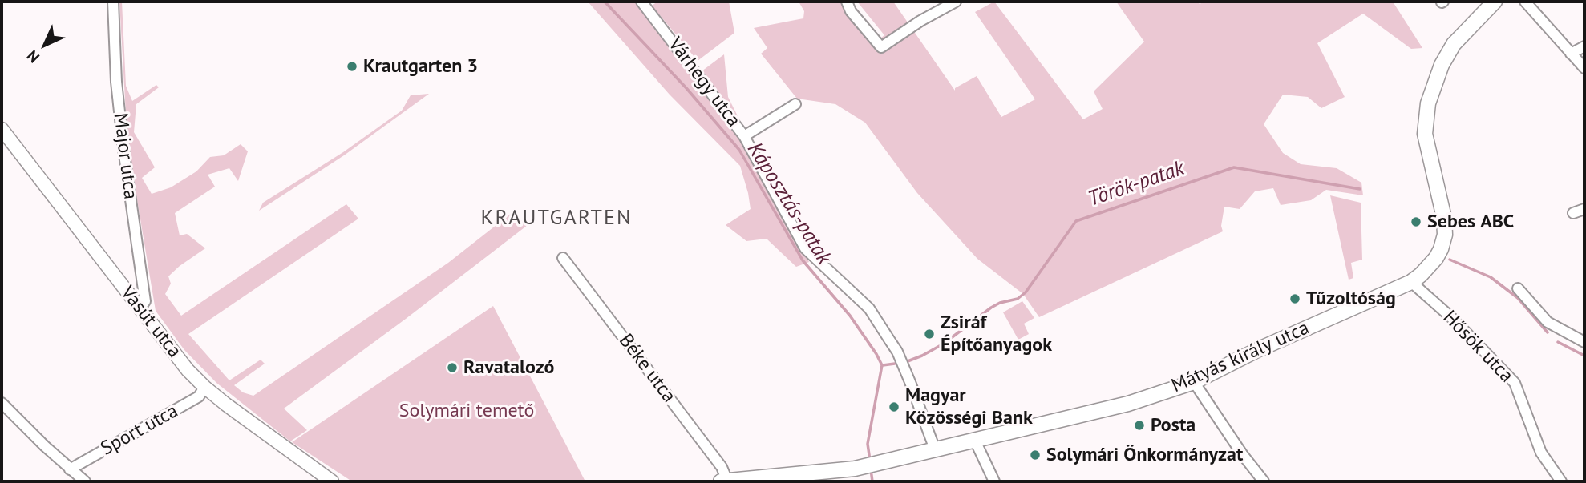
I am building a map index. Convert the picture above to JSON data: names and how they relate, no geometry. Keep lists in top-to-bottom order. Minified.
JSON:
{"streets":{"main road":["Mátyás király utca"],"street":["Várhegy utca","Major utca","Vasút utca","Hősök utca","Béke utca","Sport utca"]},"crossings":[["Várhegy utca","Mátyás király utca"],["Major utca","Vasút utca"],["Vasút utca","Sport utca"],["Hősök utca","Mátyás király utca"],["Mátyás király utca","Béke utca"]],"districts":["KRAUTGARTEN"],"water":["Török-patak","Káposztás-patak"],"parks":["Solymári temető"],"places":["Krautgarten 3","Sebes ABC","Tűzoltóság","Zsiráf Építőanyagok","Ravatalozó","Magyar Közösségi Bank","Posta","Solymári Önkormányzat"],"north":"bottom left"}
